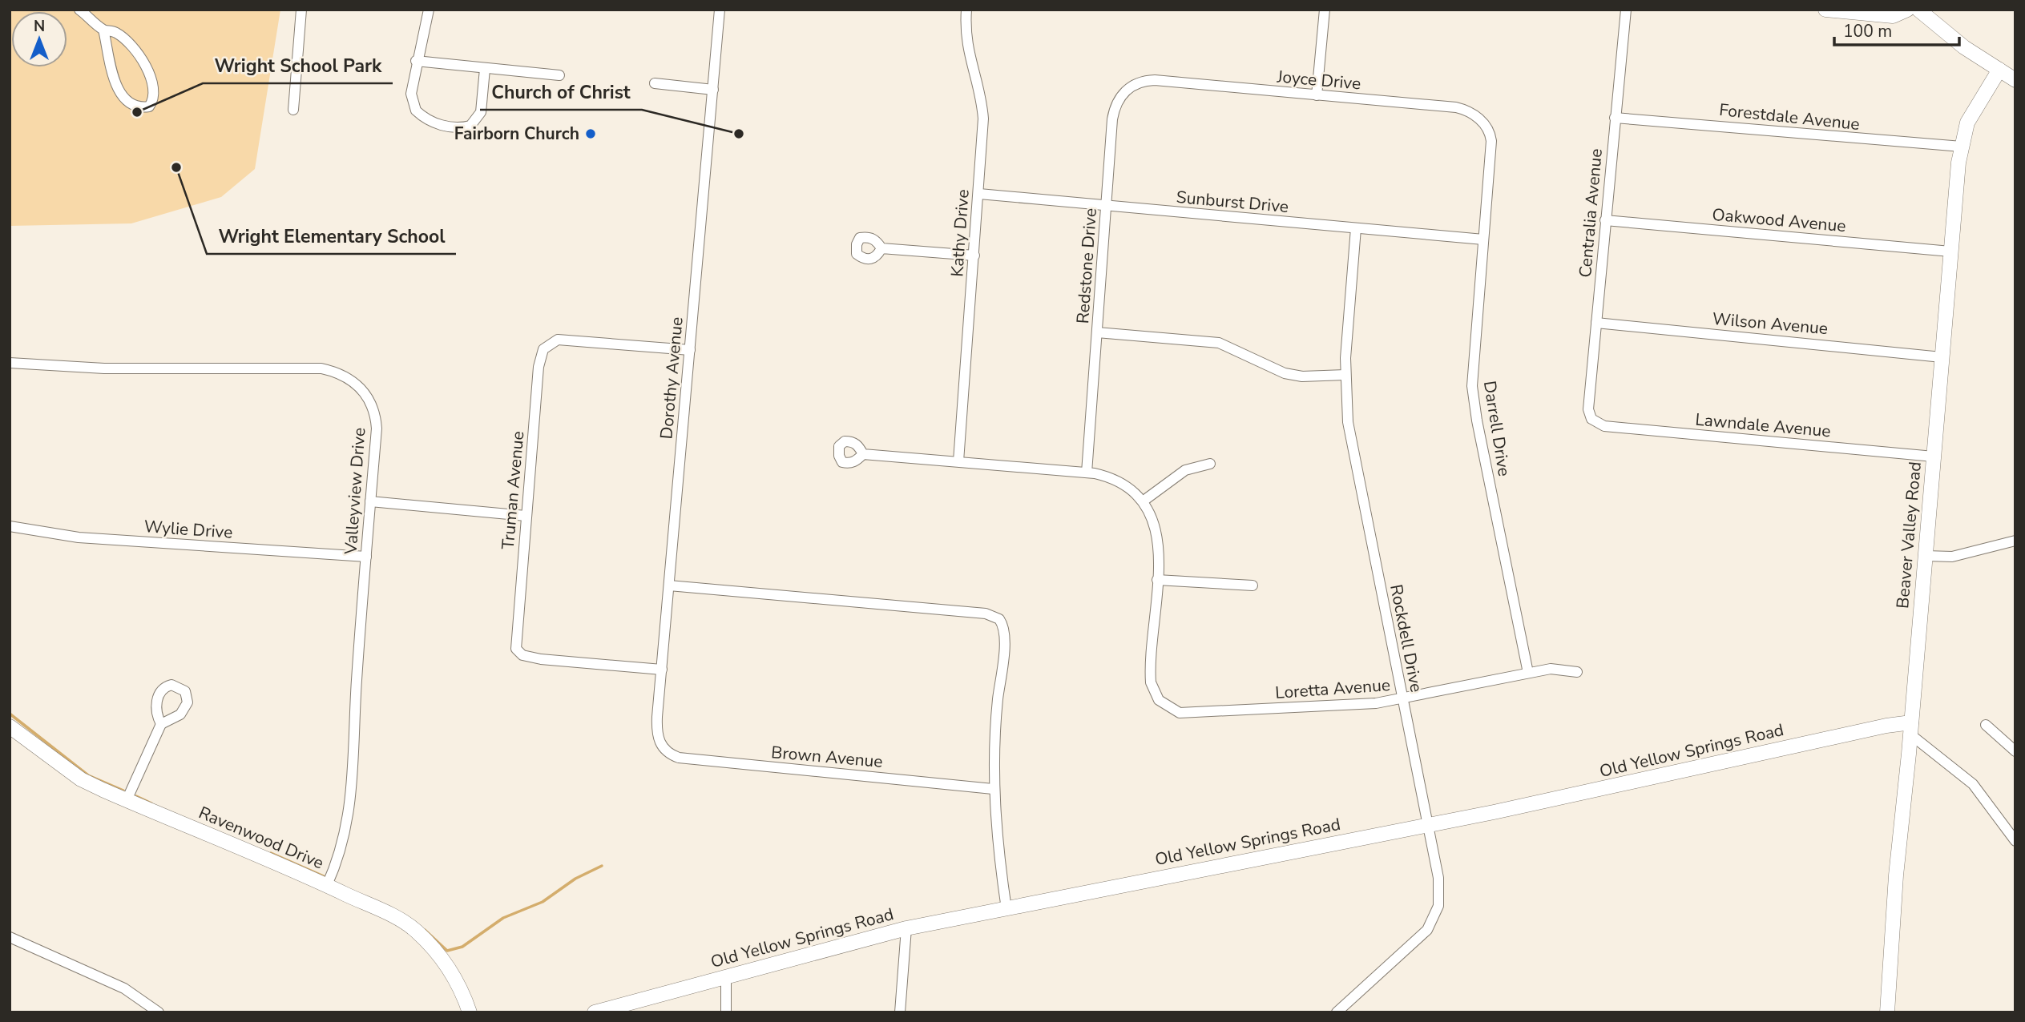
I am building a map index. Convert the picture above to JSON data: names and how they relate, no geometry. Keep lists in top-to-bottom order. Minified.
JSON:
{"streets":{"street":["Joyce Drive","Forestdale Avenue","Sunburst Drive","Centralia Avenue","Oakwood Avenue","Kathy Drive","Redstone Drive","Wilson Avenue","Dorothy Avenue","Lawndale Avenue","Darrell Drive","Truman Avenue","Valleyview Drive","Wylie Drive","Beaver Valley Road","Rockdell Drive","Loretta Avenue","Old Yellow Springs Road","Brown Avenue","Ravenwood Drive"]},"crossings":[["Joyce Drive","Redstone Drive"],["Joyce Drive","Darrell Drive"],["Forestdale Avenue","Centralia Avenue"],["Forestdale Avenue","Beaver Valley Road"],["Sunburst Drive","Kathy Drive"],["Sunburst Drive","Redstone Drive"],["Sunburst Drive","Darrell Drive"],["Sunburst Drive","Rockdell Drive"],["Centralia Avenue","Oakwood Avenue"],["Centralia Avenue","Wilson Avenue"],["Centralia Avenue","Lawndale Avenue"],["Oakwood Avenue","Beaver Valley Road"],["Wilson Avenue","Beaver Valley Road"],["Dorothy Avenue","Truman Avenue"],["Dorothy Avenue","Brown Avenue"],["Lawndale Avenue","Beaver Valley Road"],["Darrell Drive","Loretta Avenue"],["Valleyview Drive","Wylie Drive"],["Valleyview Drive","Ravenwood Drive"],["Beaver Valley Road","Old Yellow Springs Road"],["Rockdell Drive","Loretta Avenue"],["Rockdell Drive","Old Yellow Springs Road"]],"places":["Wright School Park","Fairborn Church","Church of Christ","Wright Elementary School"],"scale_bar":"100 m","north":"top"}
